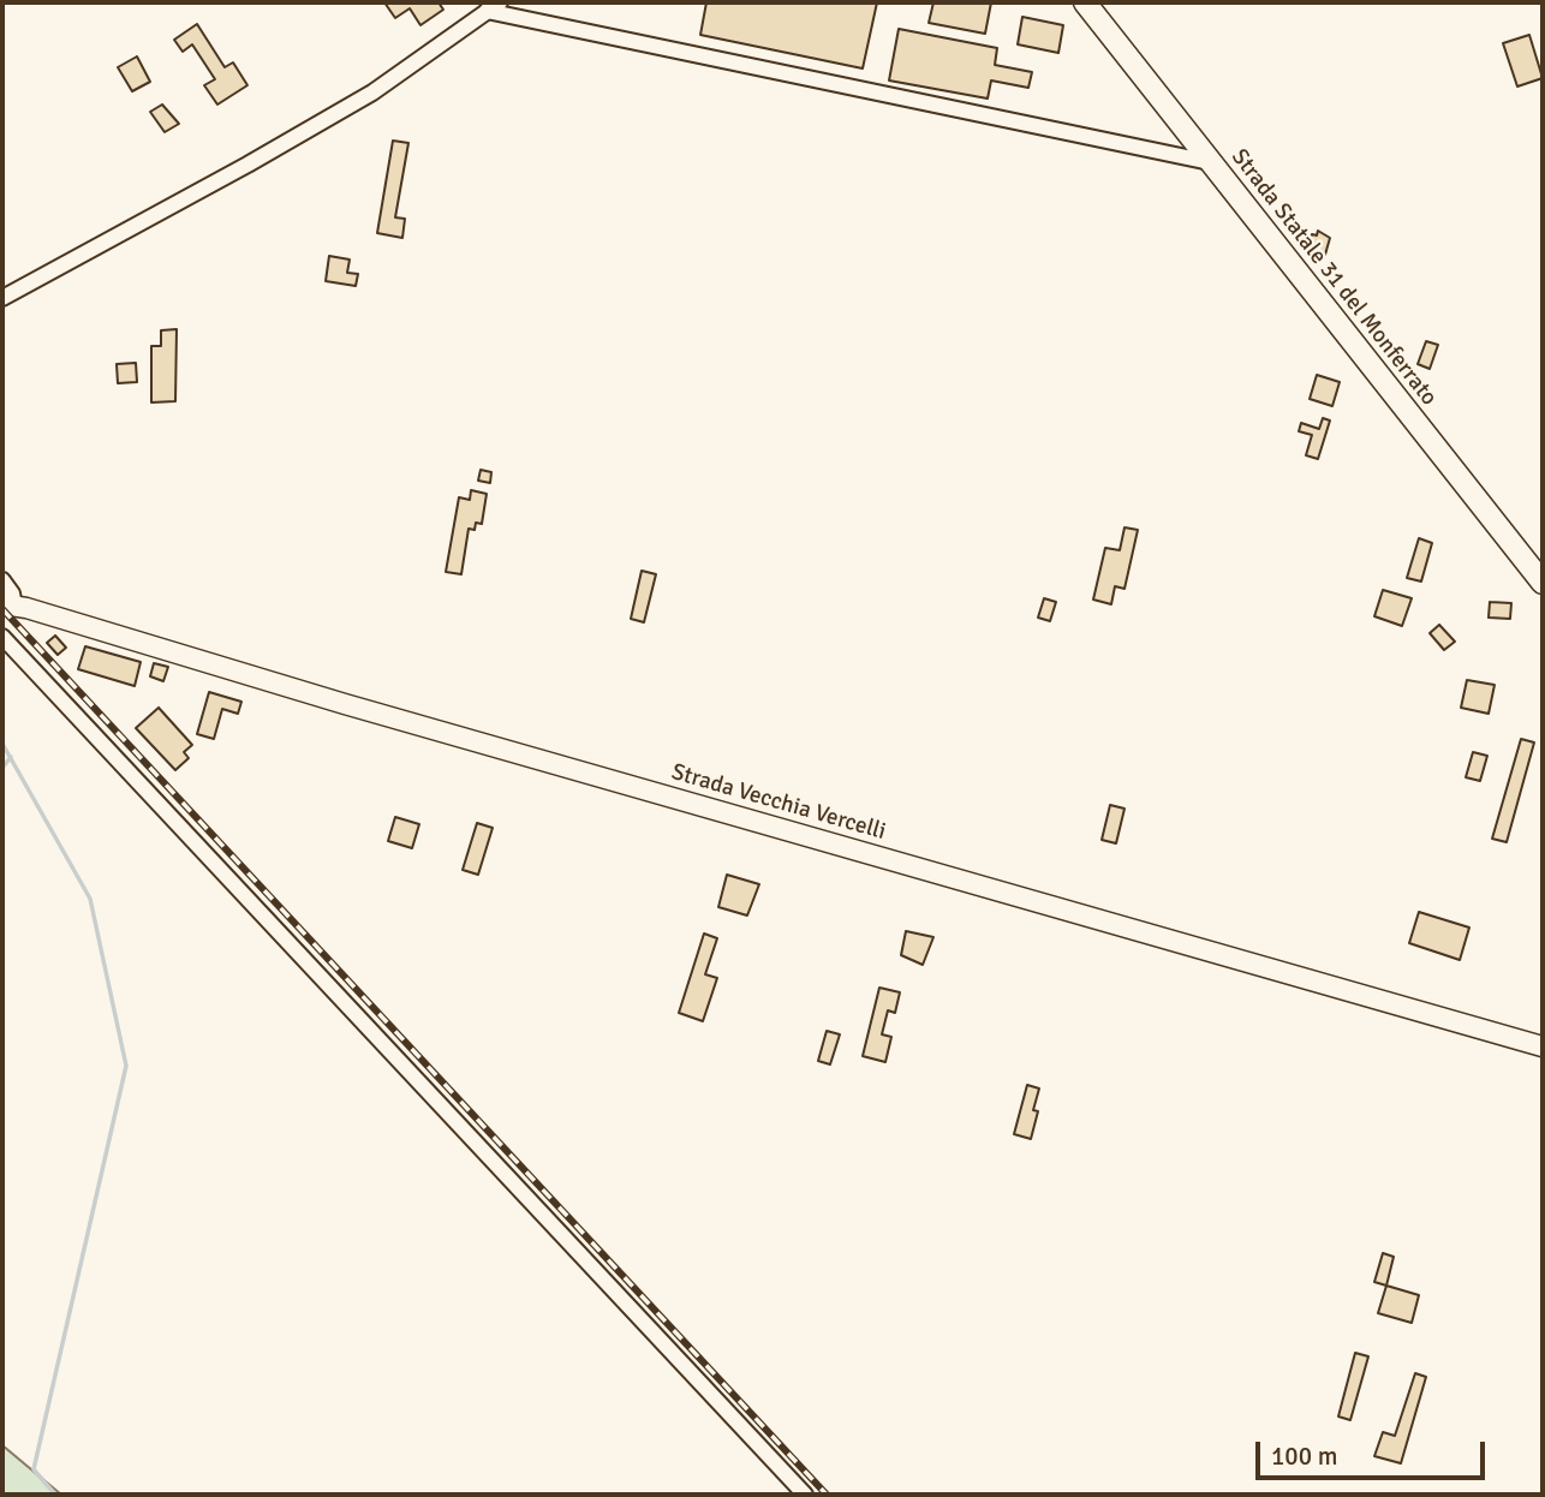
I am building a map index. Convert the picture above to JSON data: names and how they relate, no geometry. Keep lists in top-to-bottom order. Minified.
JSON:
{"streets":{"main road":["Strada Statale 31 del Monferrato"],"street":["Strada Vecchia Vercelli"]},"scale_bar":"100 m"}
